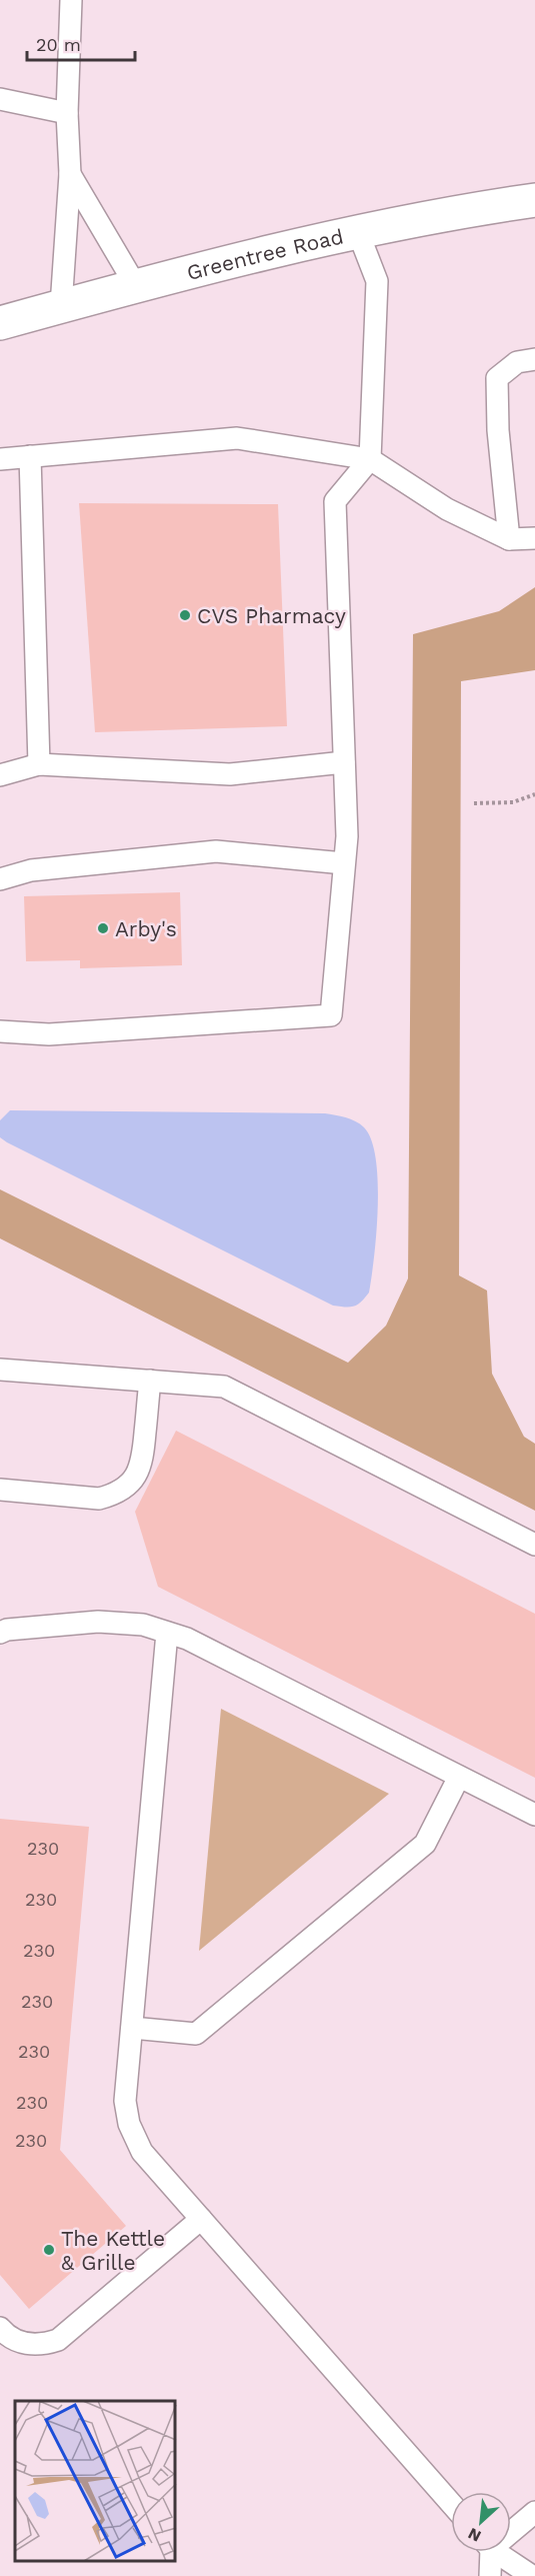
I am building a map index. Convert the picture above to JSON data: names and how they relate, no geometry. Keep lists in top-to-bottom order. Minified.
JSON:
{"streets":{"main road":["Greentree Road"]},"places":["CVS Pharmacy","Arby's","The Kettle & Grille"],"house_numbers":["230","230","230","230","230","230","230"],"scale_bar":"20 m","north":"bottom left"}
